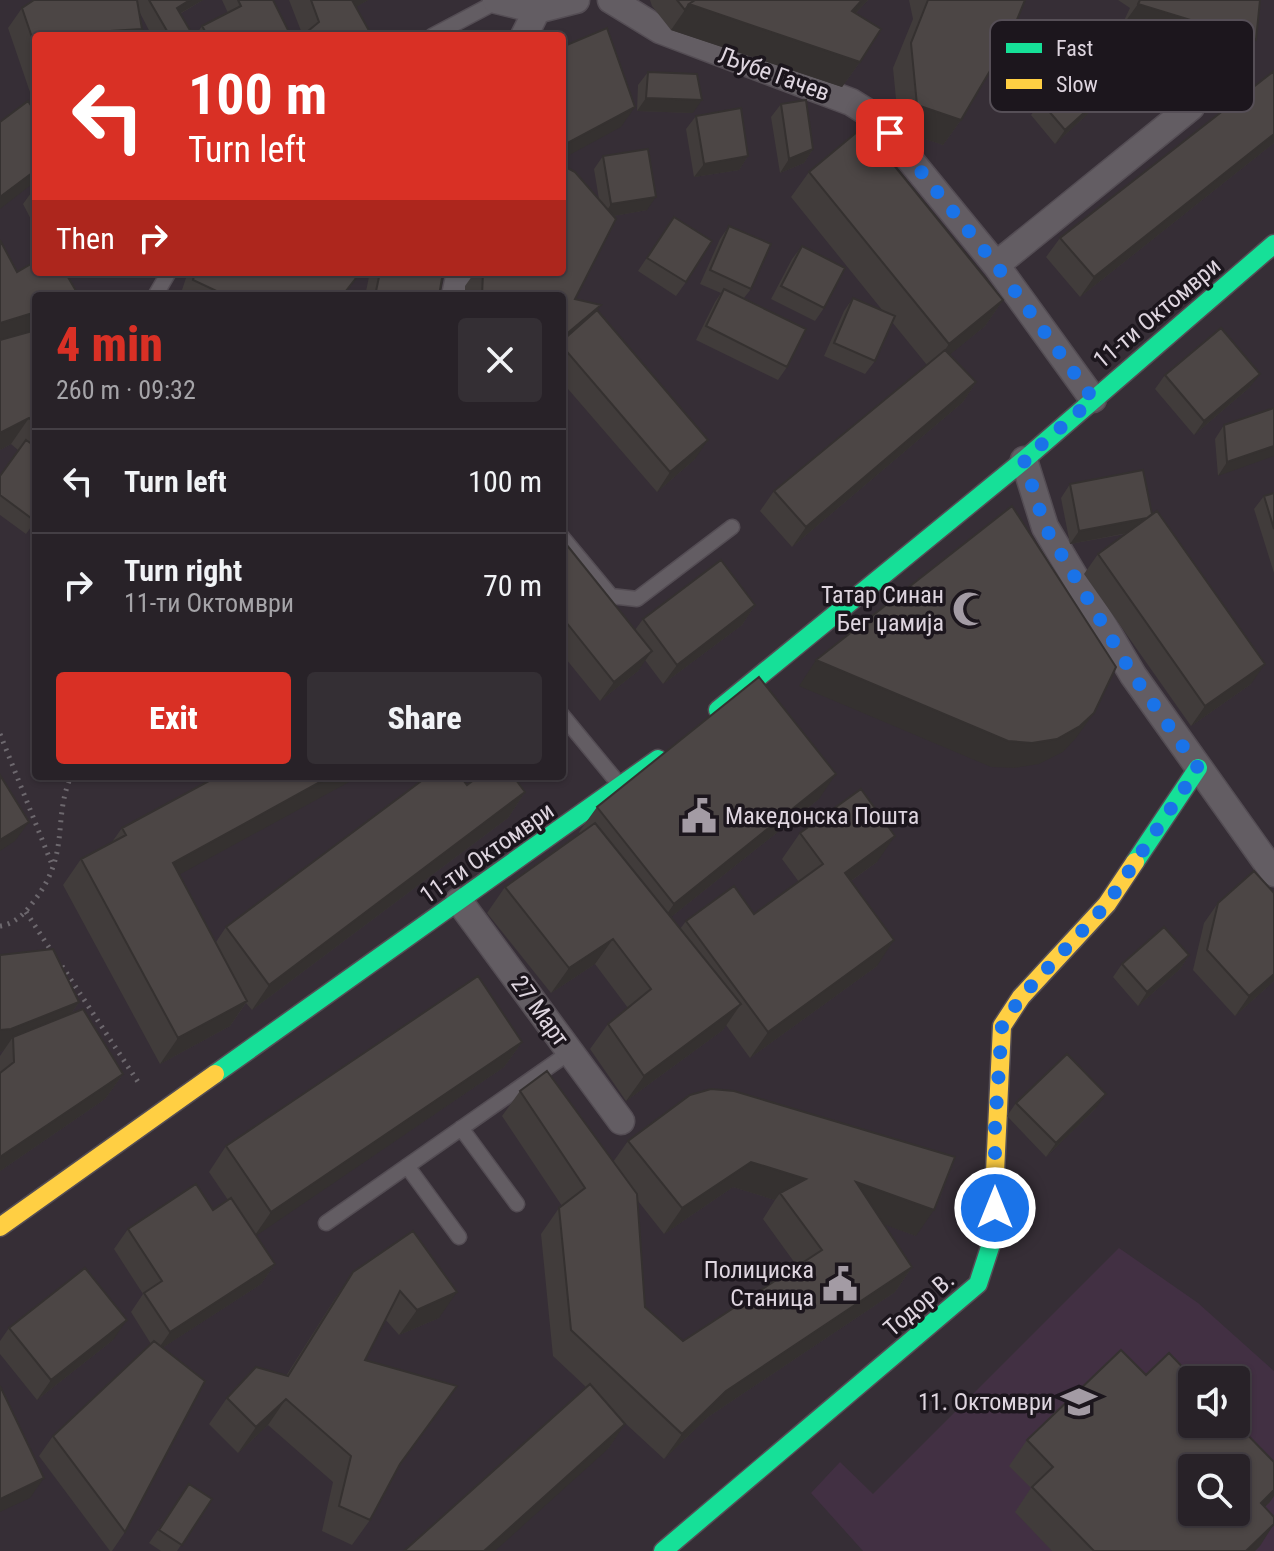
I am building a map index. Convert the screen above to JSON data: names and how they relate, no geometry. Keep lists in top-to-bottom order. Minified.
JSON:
{"streets":{"main road":["11-ти Октомври","Тодор В."],"street":["Љубе Гачев","27 Март"]},"crossings":[["Љубе Гачев","11-ти Октомври"],["11-ти Октомври","27 Март"]],"places":{"mosque":["Татар Синан Бег џамија"],"public building":["Македонска Пошта","Полициска Станица"],"school or university":["11. Октомври"]},"legend":["Fast","Slow"],"page":{"turn":["100 m","Turn left"],"then":"Then","heading":["4 min","260 m · 09:32"],"list":[{"name":"Turn left","value":"100 m"},{"name":"Turn right","note":"11-ти Октомври","value":"70 m"}],"buttons":["Exit","Share"]}}
